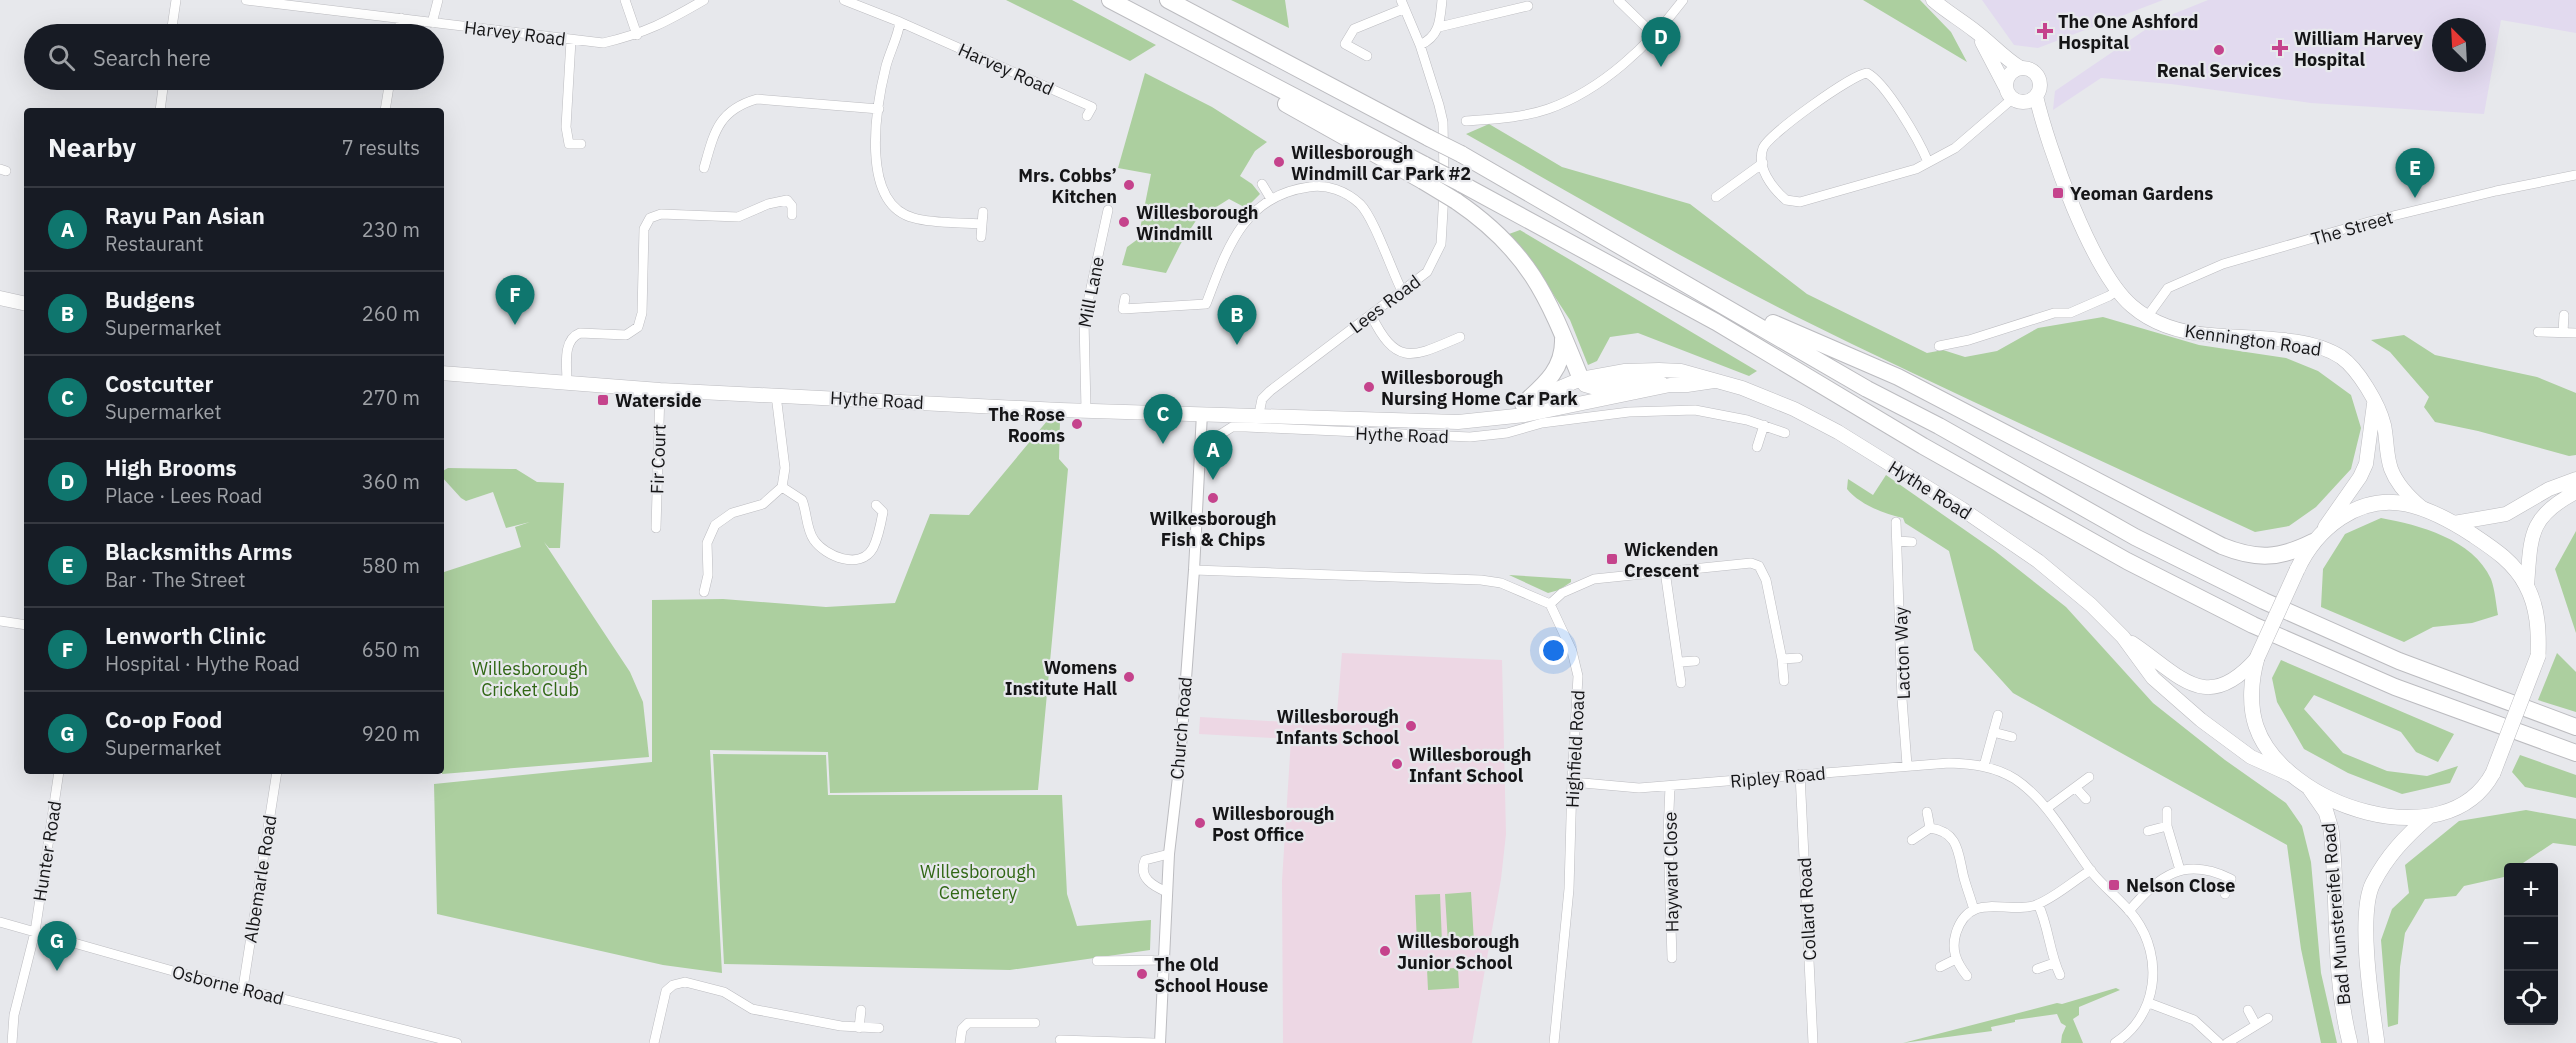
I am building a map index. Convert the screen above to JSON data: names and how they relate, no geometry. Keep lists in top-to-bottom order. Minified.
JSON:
{"streets":{"highway":["Bad Munstereifel Road"],"main road":["Kennington Road","Hythe Road"],"street":["Harvey Road","The Street","Mill Lane","Lees Road","Fir Court","Lacton Way","Church Road","Highfield Road","Ripley Road","Hunter Road","Hayward Close","Albemarle Road","Collard Road","Osborne Road"]},"crossings":[["The Street","Kennington Road"],["Mill Lane","Hythe Road"],["Lees Road","Hythe Road"],["Hythe Road","Fir Court"],["Hythe Road","Church Road"],["Lacton Way","Ripley Road"],["Highfield Road","Ripley Road"],["Ripley Road","Hayward Close"],["Ripley Road","Collard Road"],["Hunter Road","Osborne Road"],["Albemarle Road","Osborne Road"]],"parks":["Willesborough Cricket Club","Willesborough Cemetery"],"places":{"health":["The One Ashford Hospital","William Harvey Hospital"],"other":["Renal Services","Willesborough Windmill Car Park #2","Mrs. Cobbs’ Kitchen","Willesborough Windmill","Willesborough Nursing Home Car Park","The Rose Rooms","Wilkesborough Fish & Chips","Womens Institute Hall","Willesborough Infants School","Willesborough Infant School","Willesborough Post Office","Willesborough Junior School","The Old School House"],"transit":["Yeoman Gardens","Waterside","Wickenden Crescent","Nelson Close"]},"north":"top left","page":{"pins":["D","E","F","B","C","A","G"],"search":"Search here","heading":["Nearby","7 results"],"list":[{"mark":"A","name":"Rayu Pan Asian","note":"Restaurant","value":"230 m"},{"mark":"B","name":"Budgens","note":"Supermarket","value":"260 m"},{"mark":"C","name":"Costcutter","note":"Supermarket","value":"270 m"},{"mark":"D","name":"High Brooms","note":"Place · Lees Road","value":"360 m"},{"mark":"E","name":"Blacksmiths Arms","note":"Bar · The Street","value":"580 m"},{"mark":"F","name":"Lenworth Clinic","note":"Hospital · Hythe Road","value":"650 m"},{"mark":"G","name":"Co-op Food","note":"Supermarket","value":"920 m"}],"map_buttons":["+","−"]}}
